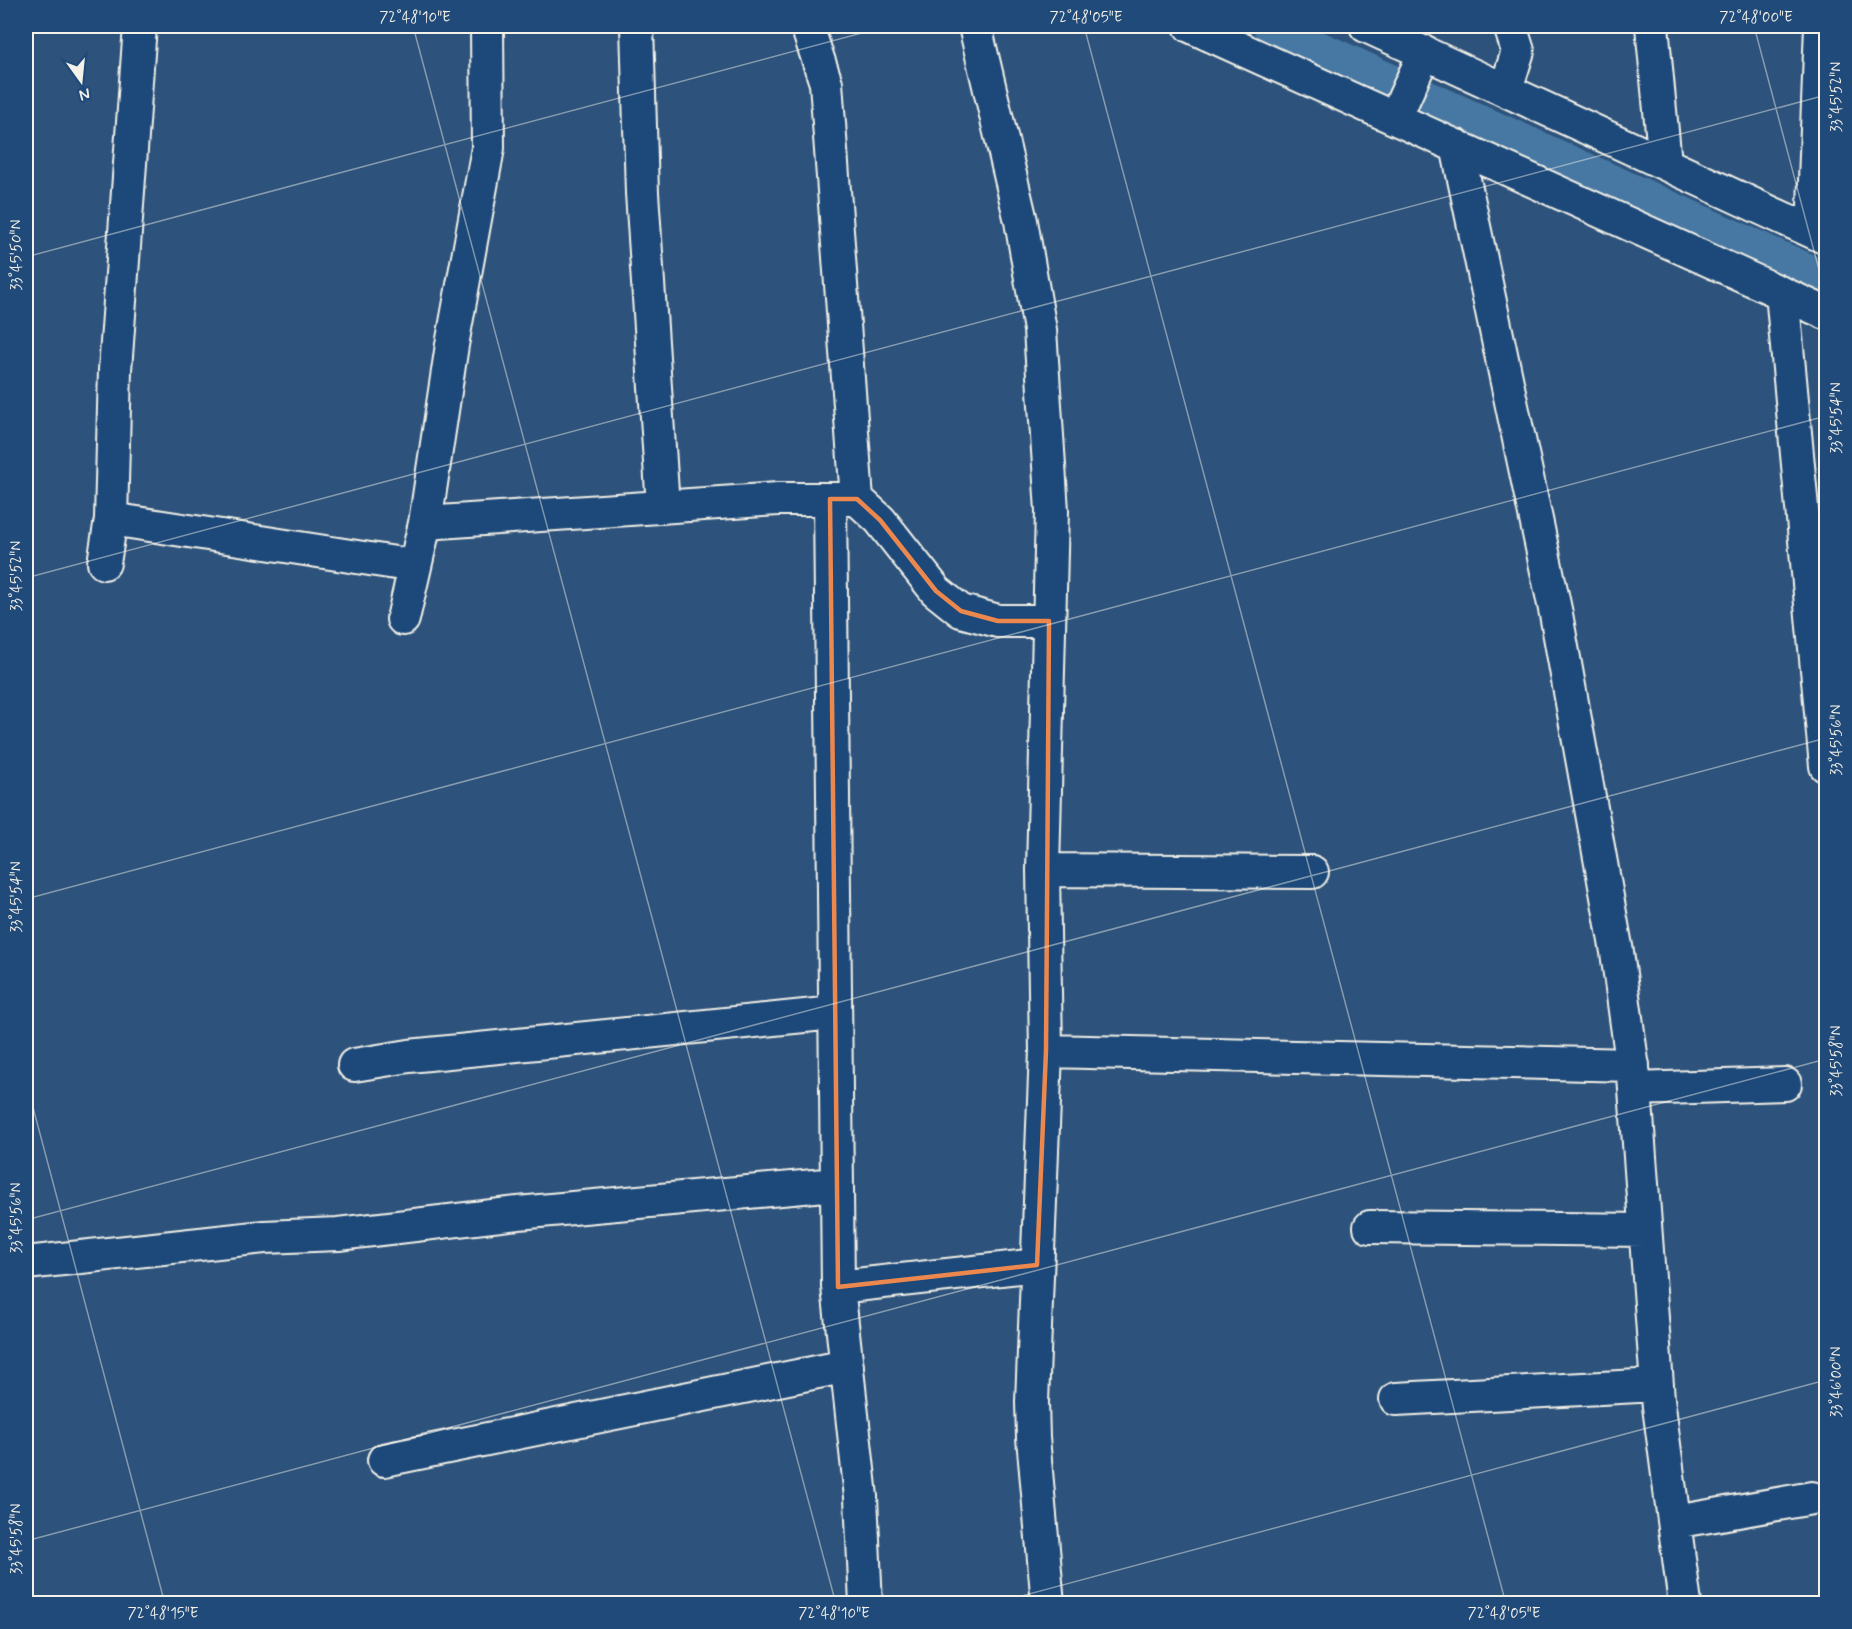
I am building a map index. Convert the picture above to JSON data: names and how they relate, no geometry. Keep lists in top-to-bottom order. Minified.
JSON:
{"north":"bottom","coordinates":["72°48'10\"E","72°48'05\"E","72°48'00\"E","33°45'52\"N","33°45'50\"N","33°45'54\"N","33°45'56\"N","33°45'58\"N","33°46'00\"N","72°48'15\"E"]}
